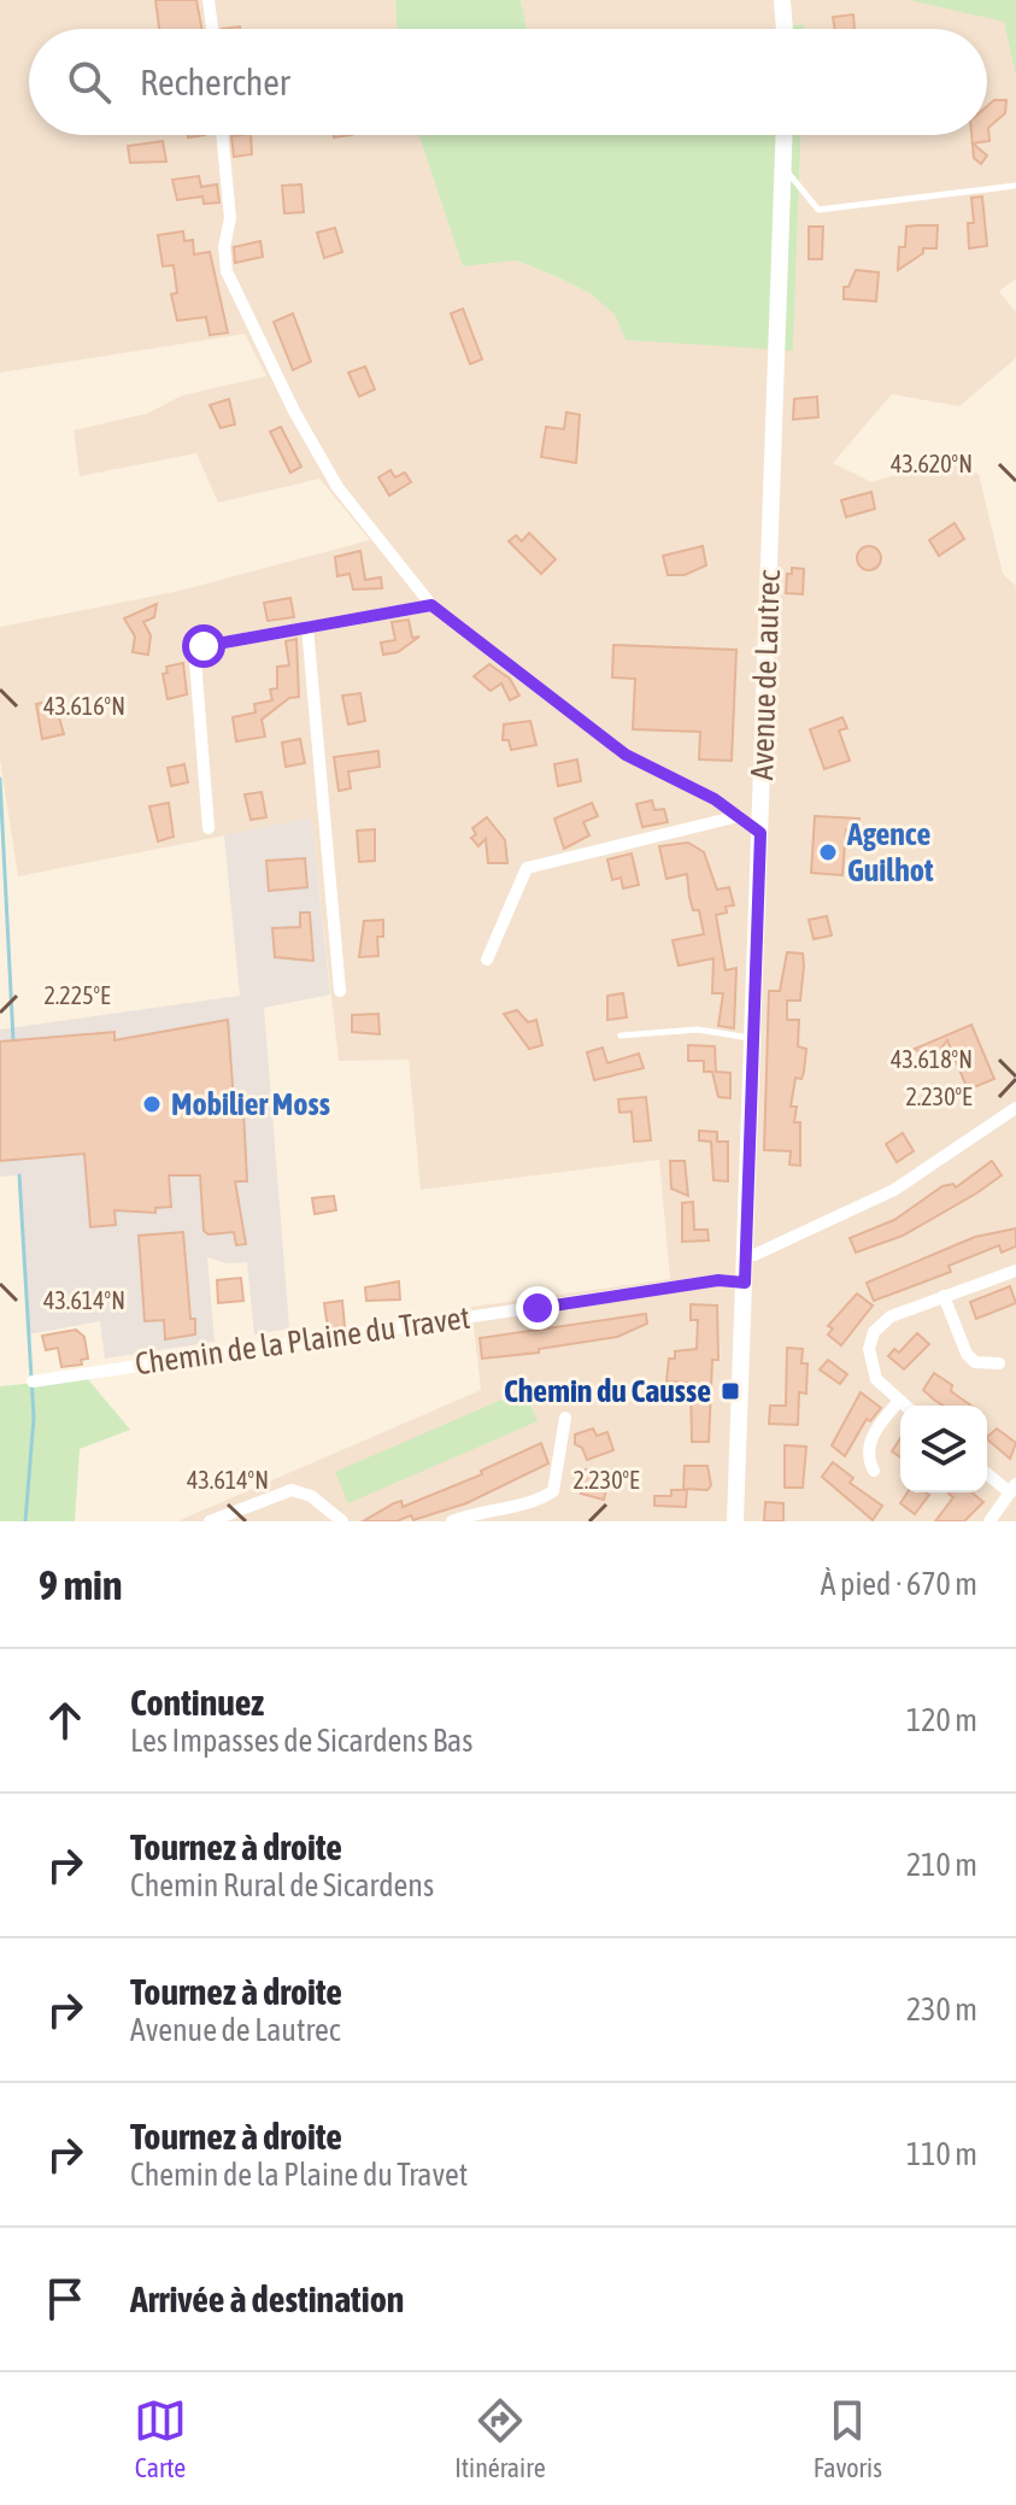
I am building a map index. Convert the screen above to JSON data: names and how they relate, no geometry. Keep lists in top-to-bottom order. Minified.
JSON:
{"streets":{"main road":["Avenue de Lautrec"],"street":["Chemin de la Plaine du Travet"]},"crossings":[["Avenue de Lautrec","Chemin de la Plaine du Travet"]],"places":{"other":["Agence Guilhot","Mobilier Moss"],"transit":["Chemin du Causse"]},"page":{"search":"Rechercher","heading":["9 min","À pied · 670 m"],"list":[["Continuez","Les Impasses de Sicardens Bas","120 m"],["Tournez à droite","Chemin Rural de Sicardens","210 m"],["Tournez à droite","Avenue de Lautrec","230 m"],["Tournez à droite","Chemin de la Plaine du Travet","110 m"],"Arrivée à destination"],"nav":["Carte","Itinéraire","Favoris"]},"coordinates":["43.620°N","43.616°N","2.225°E","43.618°N","2.230°E","43.614°N"]}
